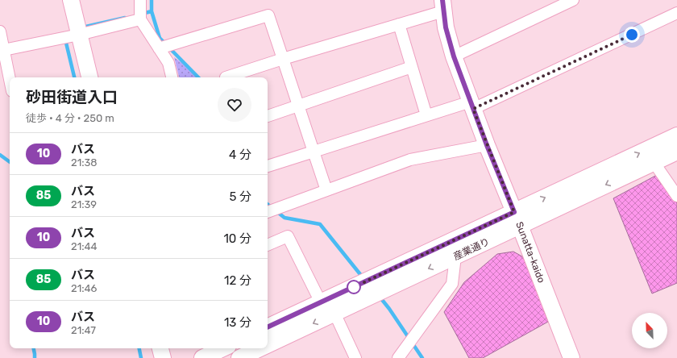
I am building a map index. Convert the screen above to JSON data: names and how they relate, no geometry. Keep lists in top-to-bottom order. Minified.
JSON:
{"streets":{"street":["産業通り","Sunatta-kaido"]},"crossings":[["産業通り","Sunatta-kaido"]],"lines":["bus line 10"],"north":"top left","page":{"heading":["砂田街道入口","徒歩 · 4 分 · 250 m"],"list":[{"mark":"10","name":"バス","note":"21:38","value":"4 分"},{"mark":"85","name":"バス","note":"21:39","value":"5 分"},{"mark":"10","name":"バス","note":"21:44","value":"10 分"},{"mark":"85","name":"バス","note":"21:46","value":"12 分"},{"mark":"10","name":"バス","note":"21:47","value":"13 分"}]}}
